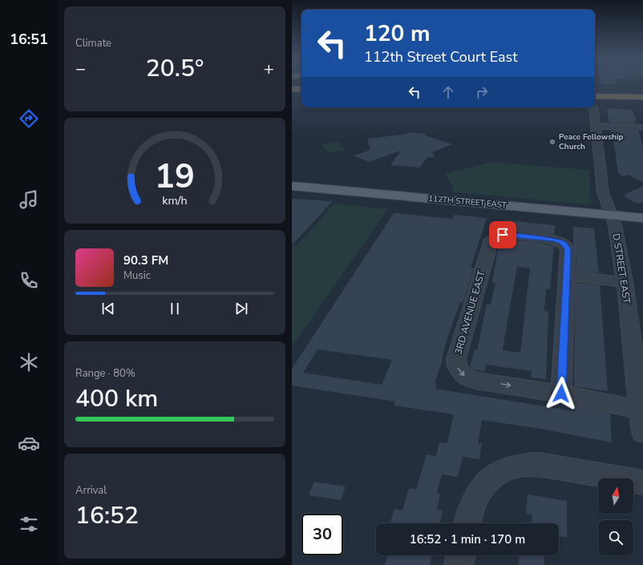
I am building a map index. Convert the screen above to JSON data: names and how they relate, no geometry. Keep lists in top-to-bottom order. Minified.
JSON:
{"streets":{"main road":["112TH STREET EAST"],"street":["D STREET EAST","3RD AVENUE EAST"]},"crossings":[["112TH STREET EAST","D STREET EAST"],["D STREET EAST","3RD AVENUE EAST"]],"places":["Peace Fellowship Church"],"north":"top","page":{"tabs":"16:51","tile":["Climate",["Range · 80%","400 km"],["Arrival","16:52"]],"turn":["120 m","112th Street Court East"],"heat":["−","20.5°","+"],"song":["90.3 FM","Music"],"limit":"30","trip":"16:52 · 1 min · 170 m","gauge":["19","km/h"]}}
